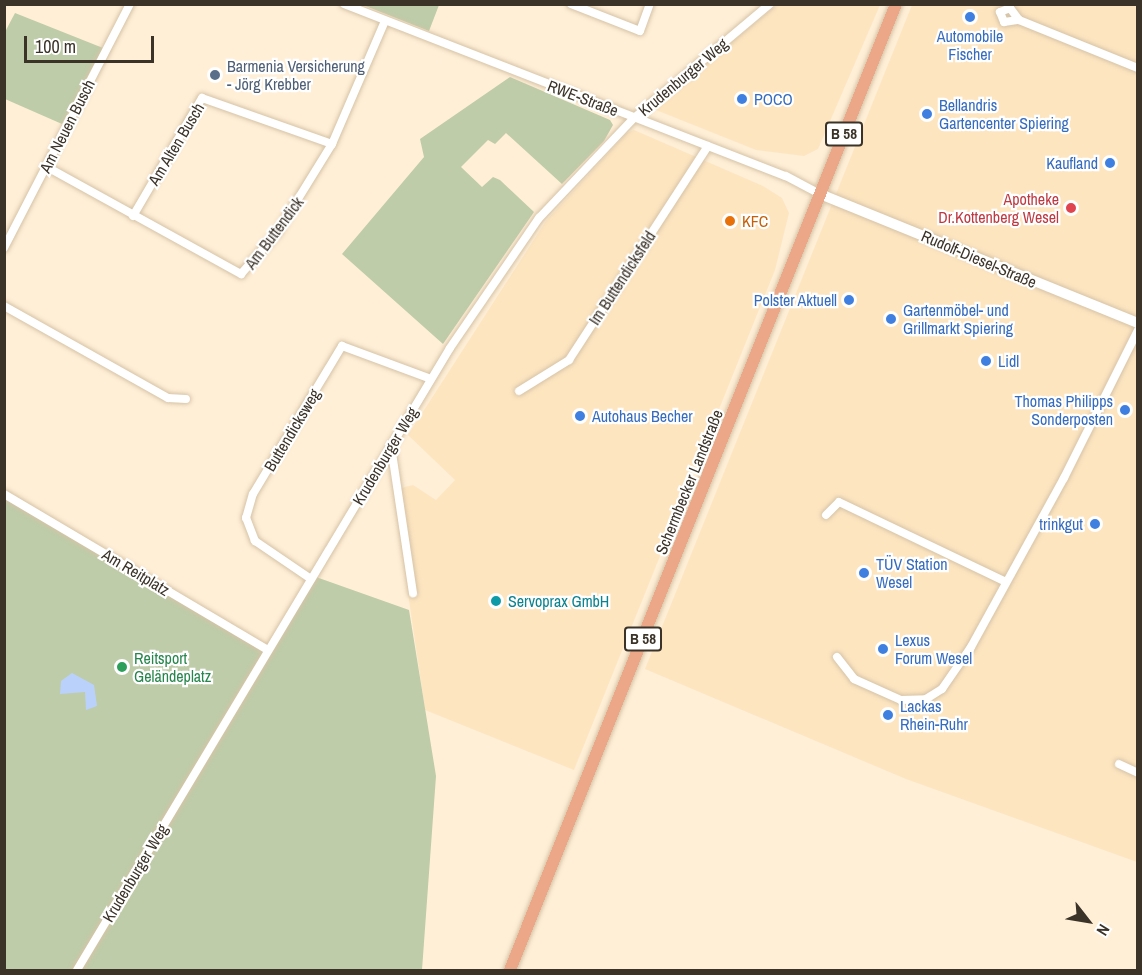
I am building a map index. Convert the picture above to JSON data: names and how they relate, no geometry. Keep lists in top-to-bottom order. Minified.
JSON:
{"streets":{"main road":["B 58","Schermbecker Landstraße"],"street":["Krudenburger Weg","RWE-Straße","Am Neuen Busch","Am Alten Busch","Am Buttendick","Rudolf-Diesel-Straße","Im Buttendicksfeld","Buttendicksweg","Am Reitplatz"]},"crossings":[["Krudenburger Weg","RWE-Straße"],["Krudenburger Weg","Buttendicksweg"],["Krudenburger Weg","Am Reitplatz"],["RWE-Straße","Am Buttendick"],["RWE-Straße","Rudolf-Diesel-Straße"],["RWE-Straße","Im Buttendicksfeld"],["RWE-Straße","Schermbecker Landstraße"],["Am Neuen Busch","Am Buttendick"],["Am Alten Busch","Am Buttendick"],["Rudolf-Diesel-Straße","Schermbecker Landstraße"]],"places":["Automobile Fischer","Barmenia Versicherung - Jörg Krebber","POCO","Bellandris Gartencenter Spiering","Kaufland","Apotheke Dr.Kottenberg Wesel","KFC","Polster Aktuell","Gartenmöbel- und Grillmarkt Spiering","Lidl","Thomas Philipps Sonderposten","Autohaus Becher","trinkgut","TÜV Station Wesel","Servoprax GmbH","Lexus Forum Wesel","Reitsport Geländeplatz","Lackas Rhein-Ruhr"],"scale_bar":"100 m","north":"bottom right"}
